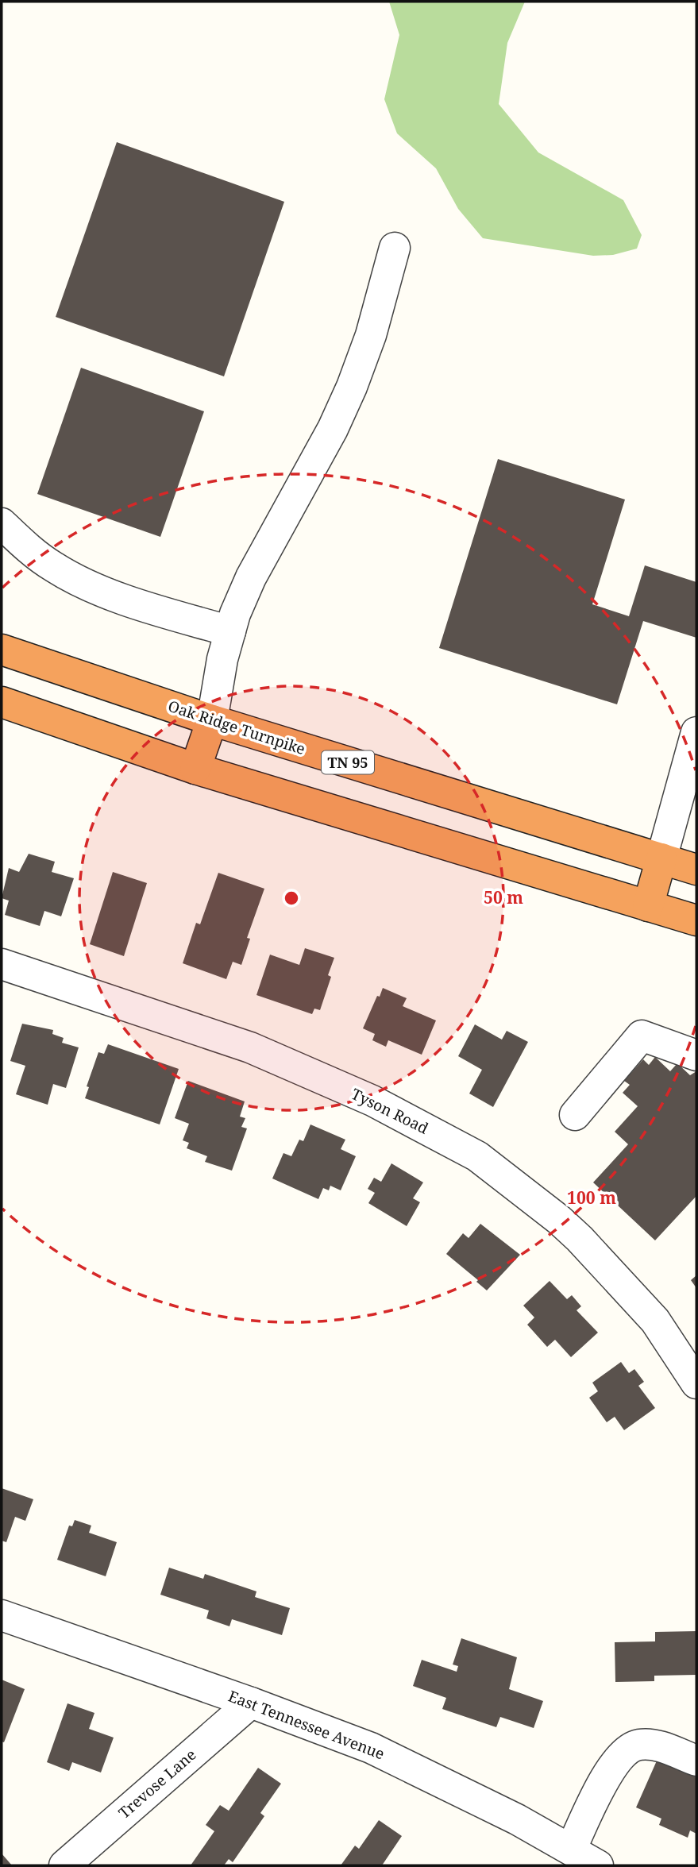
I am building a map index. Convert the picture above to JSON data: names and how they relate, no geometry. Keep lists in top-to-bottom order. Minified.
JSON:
{"streets":{"highway":["Oak Ridge Turnpike","TN 95"],"street":["Tyson Road","East Tennessee Avenue","Trevose Lane"]},"crossings":[["East Tennessee Avenue","Trevose Lane"]],"rings":["50 m","100 m"]}
